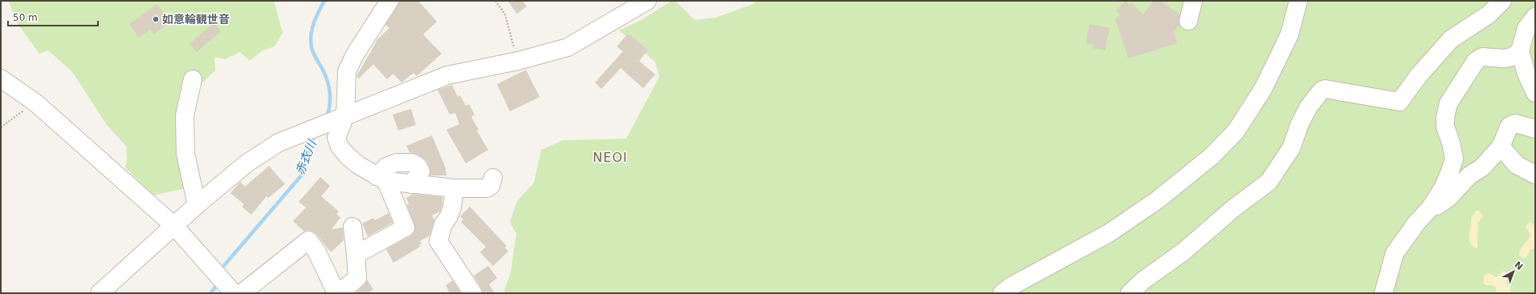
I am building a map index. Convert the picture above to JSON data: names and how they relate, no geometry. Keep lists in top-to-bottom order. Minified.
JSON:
{"districts":["NEOI"],"water":["赤衣川"],"places":["如意輪観世音"],"scale_bar":"50 m","north":"top right"}
